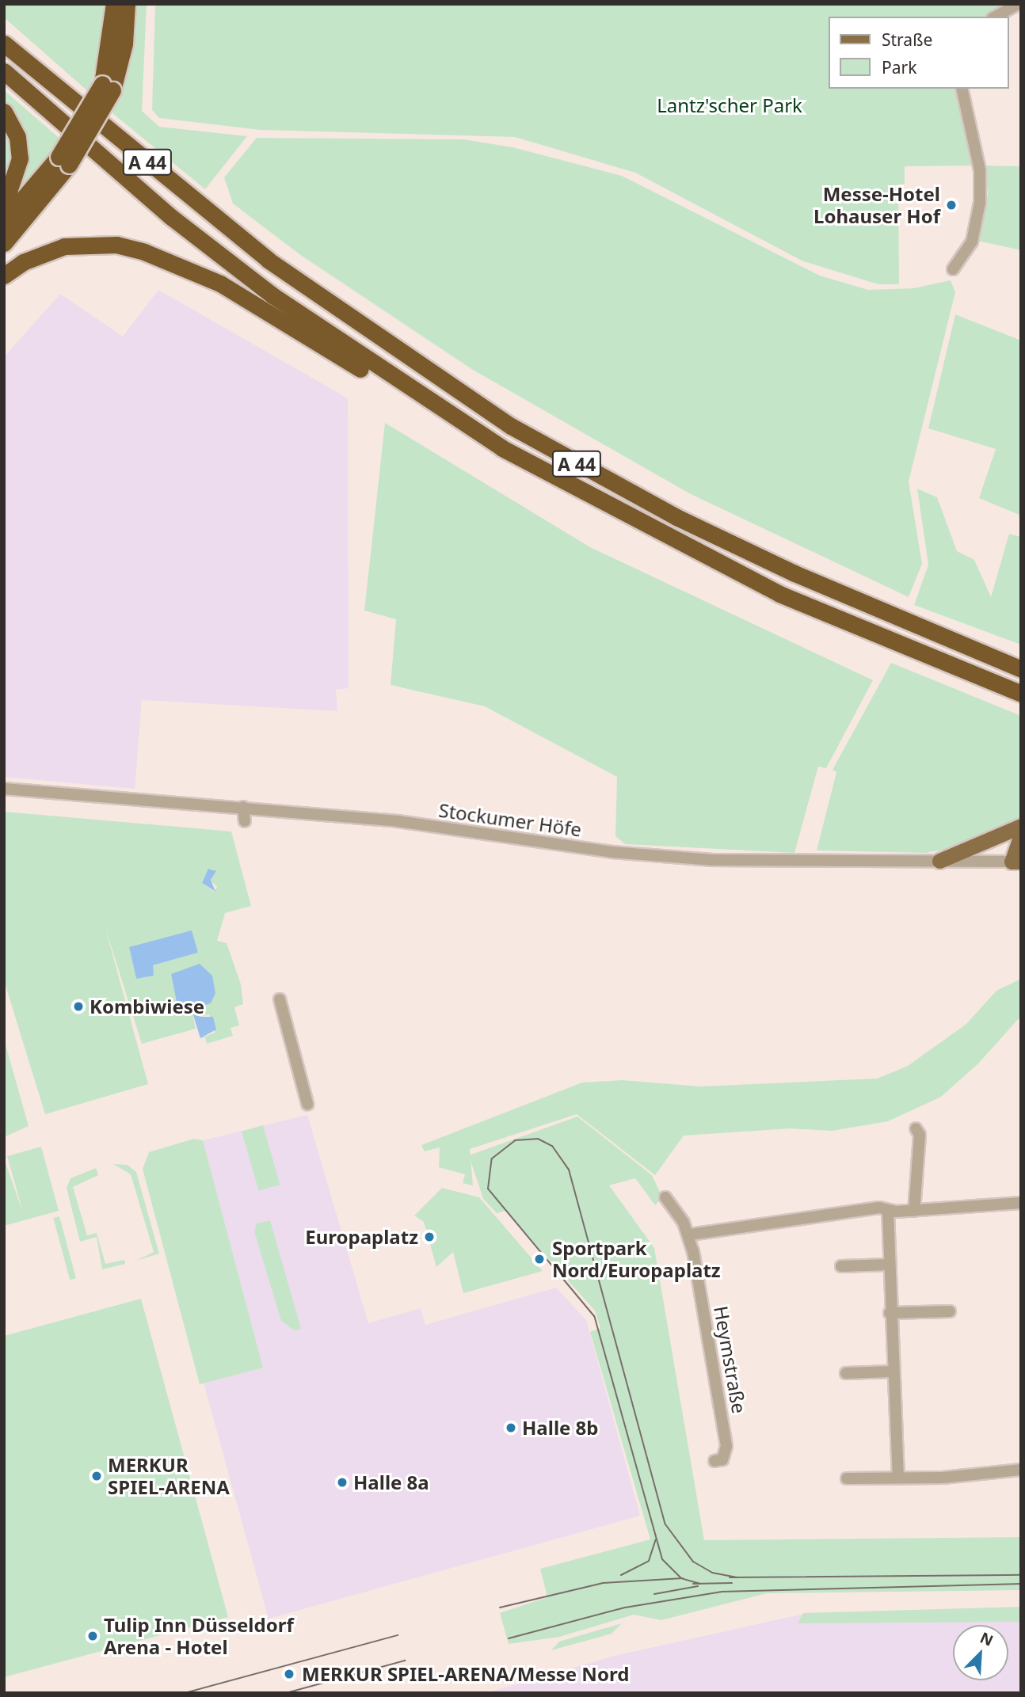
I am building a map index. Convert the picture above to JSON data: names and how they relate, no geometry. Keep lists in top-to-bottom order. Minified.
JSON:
{"streets":{"highway":["A 44"],"street":["Stockumer Höfe","Heymstraße"]},"parks":["Lantz'scher Park"],"places":["Messe-Hotel Lohauser Hof","Kombiwiese","Europaplatz","Sportpark Nord/Europaplatz","Halle 8b","MERKUR SPIEL-ARENA","Halle 8a","Tulip Inn Düsseldorf Arena - Hotel","MERKUR SPIEL-ARENA/Messe Nord"],"legend":["Straße","Park"],"north":"top right"}
